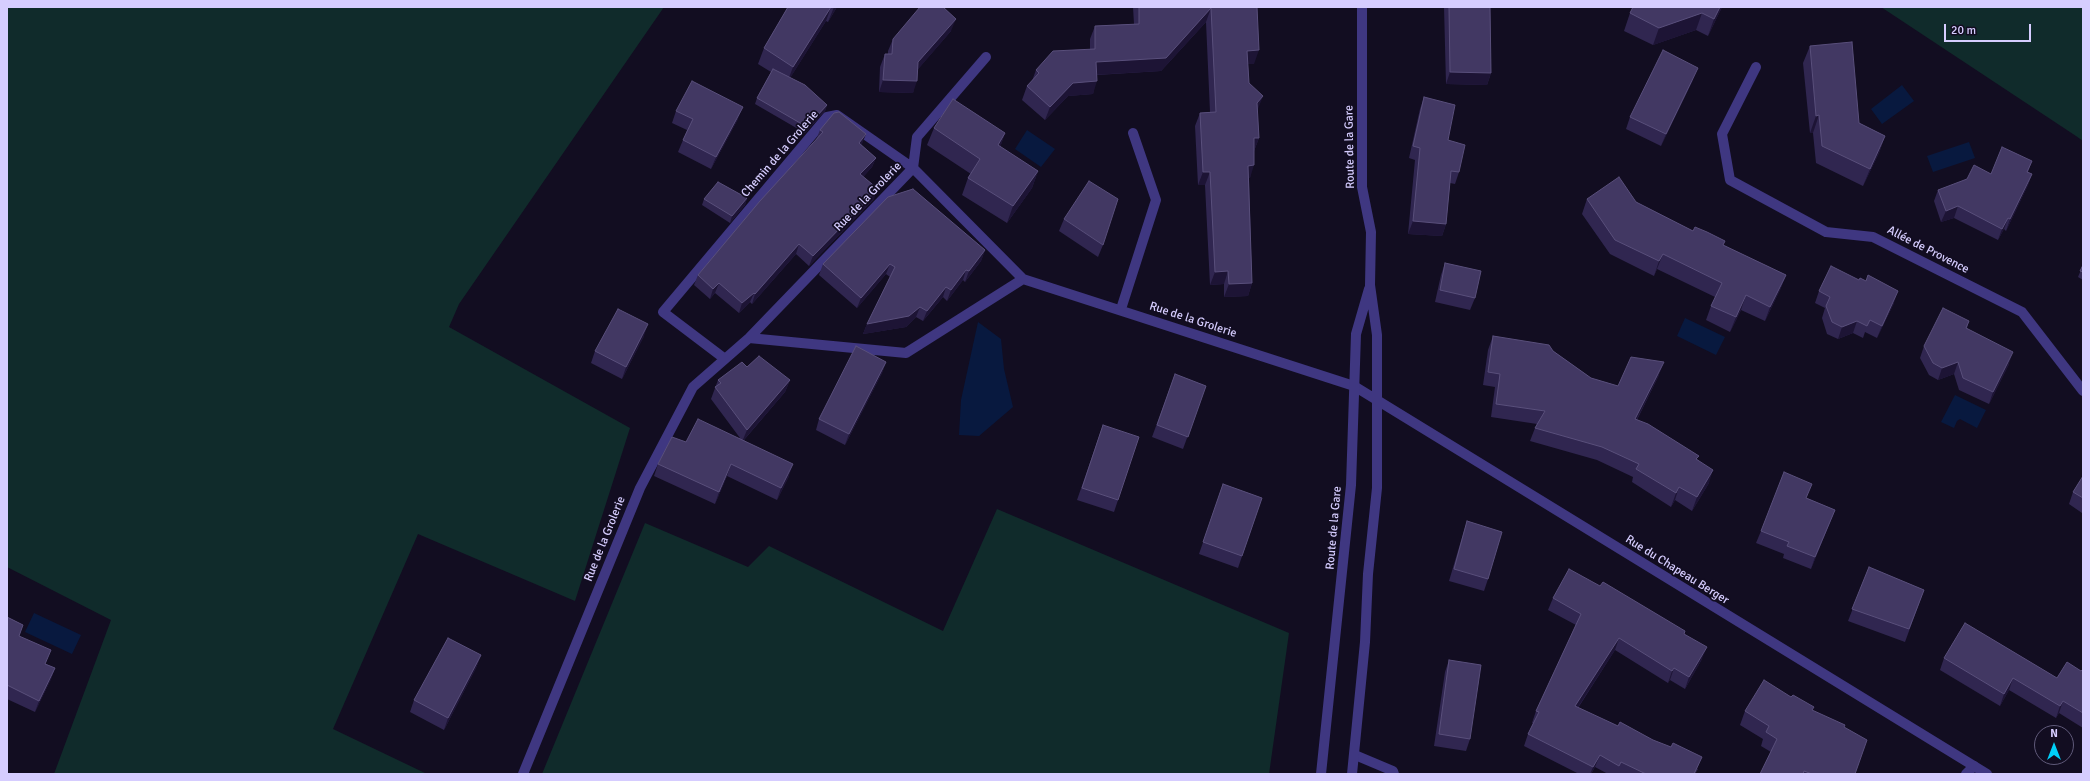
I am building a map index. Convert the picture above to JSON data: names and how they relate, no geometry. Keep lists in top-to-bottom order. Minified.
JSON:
{"streets":{"street":["Route de la Gare","Chemin de la Grolerie","Rue de la Grolerie","Allée de Provence","Rue du Chapeau Berger"]},"crossings":[["Route de la Gare","Rue de la Grolerie"],["Route de la Gare","Rue du Chapeau Berger"],["Chemin de la Grolerie","Rue de la Grolerie"],["Rue de la Grolerie","Rue du Chapeau Berger"]],"scale_bar":"20 m","north":"top"}
